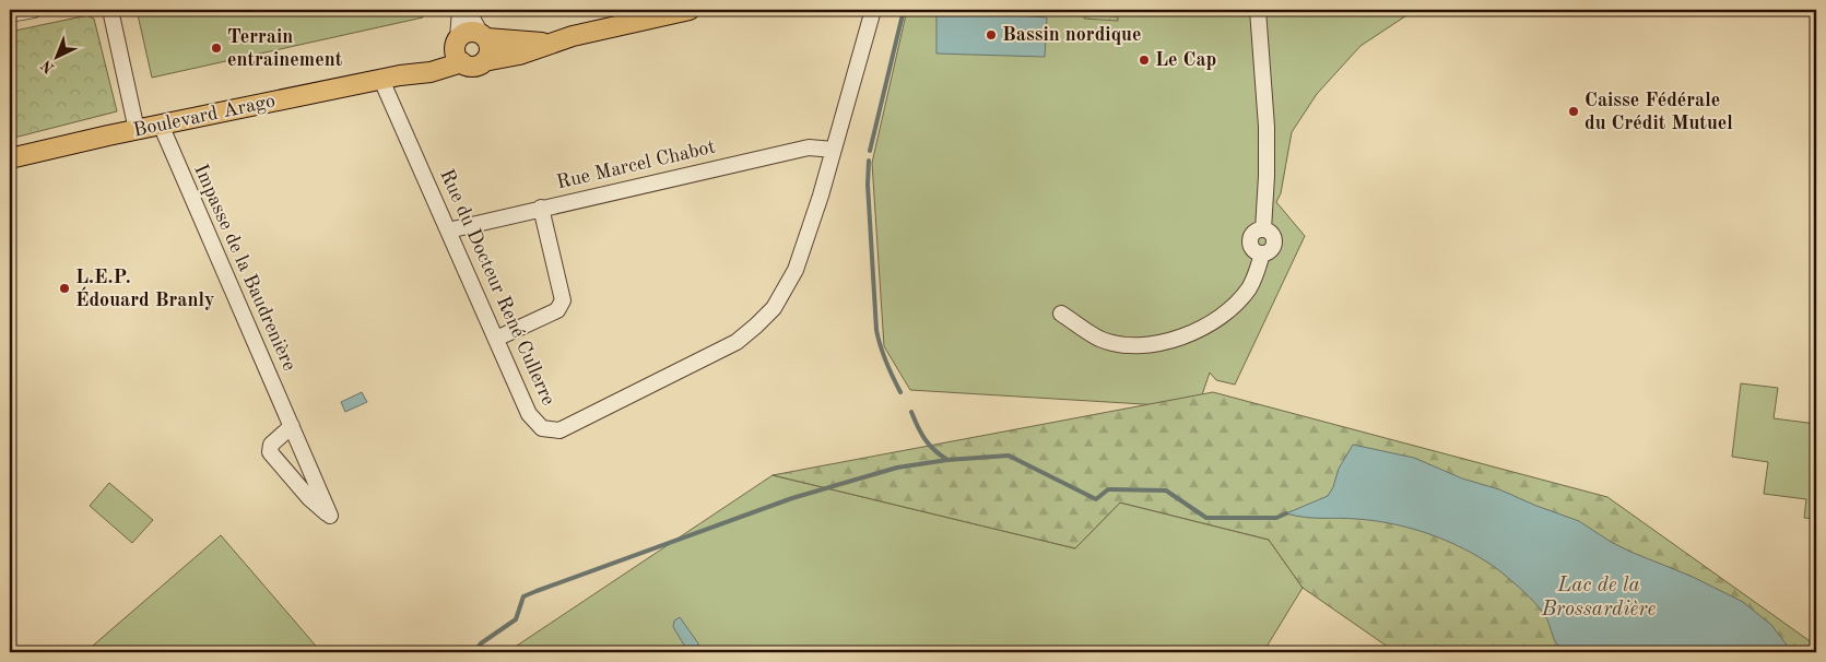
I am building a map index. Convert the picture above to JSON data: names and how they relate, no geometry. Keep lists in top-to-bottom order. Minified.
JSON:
{"streets":{"main road":["Boulevard Arago"],"street":["Rue Marcel Chabot","Impasse de la Baudrenière","Rue du Docteur René Cullerre"]},"crossings":[["Boulevard Arago","Impasse de la Baudrenière"],["Boulevard Arago","Rue du Docteur René Cullerre"],["Rue Marcel Chabot","Rue du Docteur René Cullerre"]],"water":["Lac de la Brossardière"],"places":["Bassin nordique","Terrain entrainement","Le Cap","Caisse Fédérale du Crédit Mutuel","L.E.P. Édouard Branly"],"north":"bottom left"}
